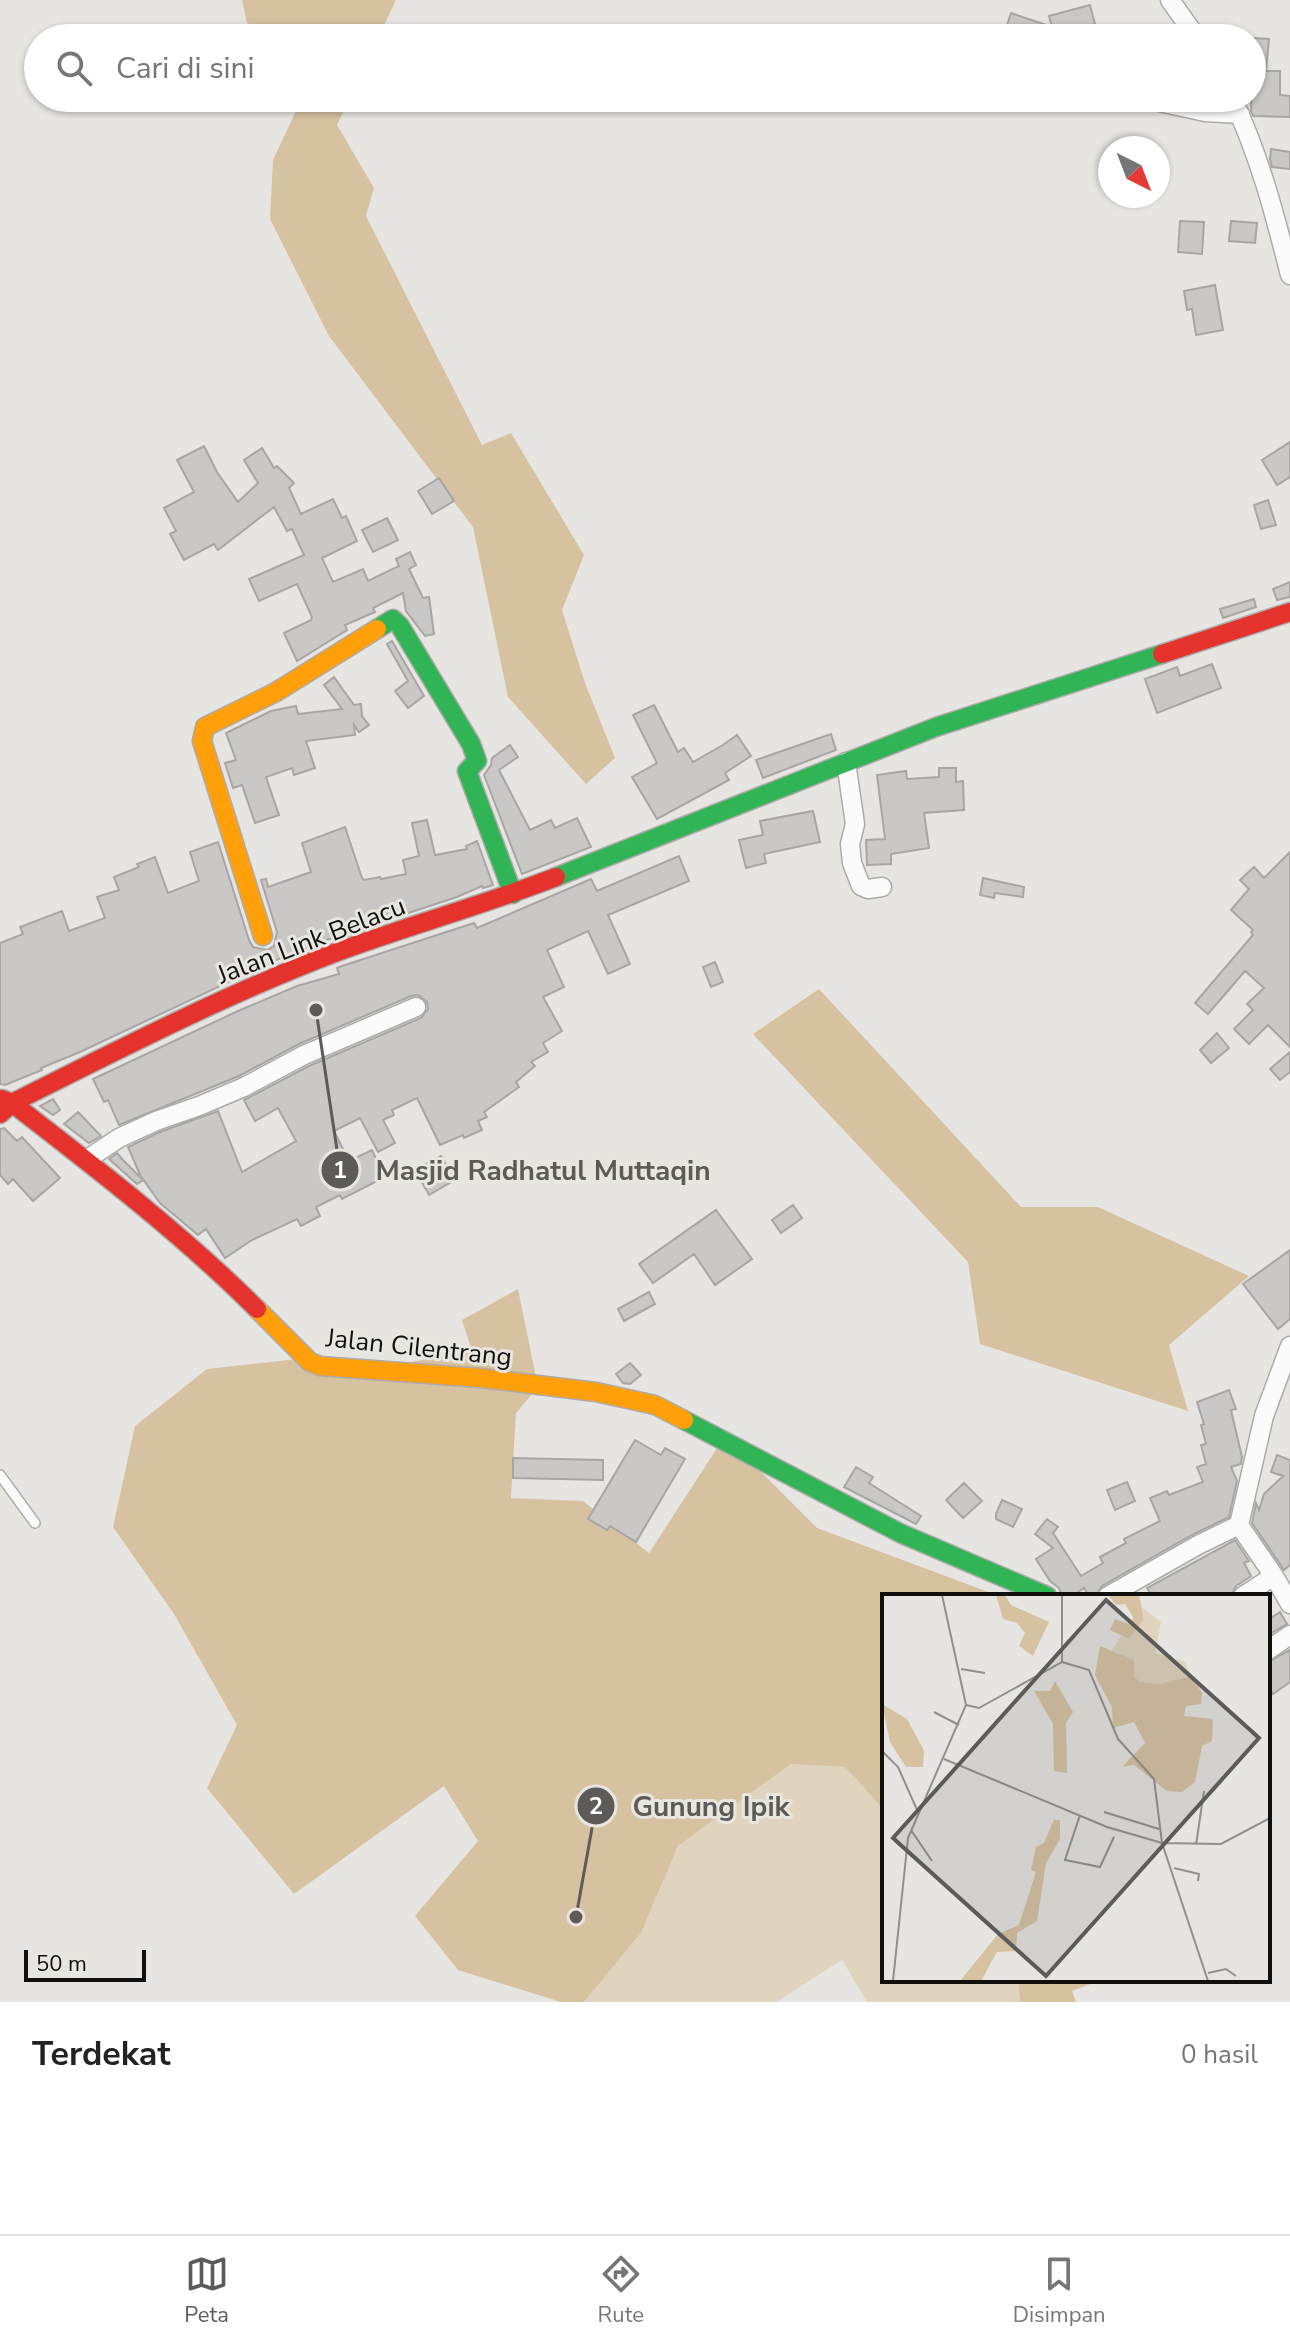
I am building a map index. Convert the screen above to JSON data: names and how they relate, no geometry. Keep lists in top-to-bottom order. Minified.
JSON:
{"streets":{"street":["Jalan Link Belacu","Jalan Cilentrang"]},"crossings":[["Jalan Link Belacu","Jalan Cilentrang"]],"places":["Masjid Radhatul Muttaqin","Gunung Ipik"],"scale_bar":"50 m","north":"bottom right","page":{"search":"Cari di sini","scale":"50 m","heading":["Terdekat","0 hasil"],"nav":["Peta","Rute","Disimpan"]}}
